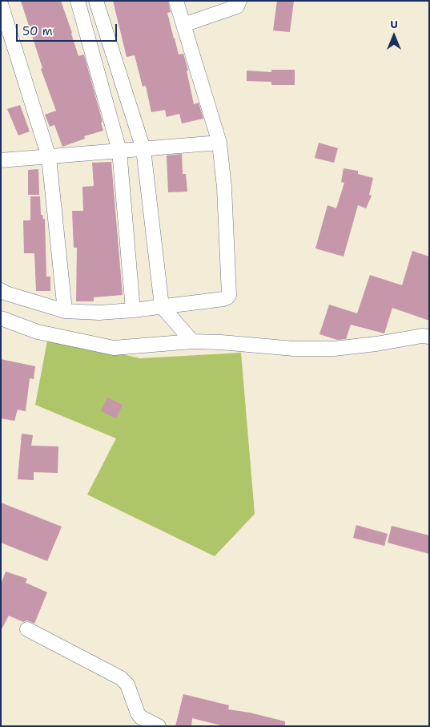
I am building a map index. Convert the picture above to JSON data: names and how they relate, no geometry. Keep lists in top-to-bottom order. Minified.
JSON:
{"scale_bar":"50 m","north":"top"}
